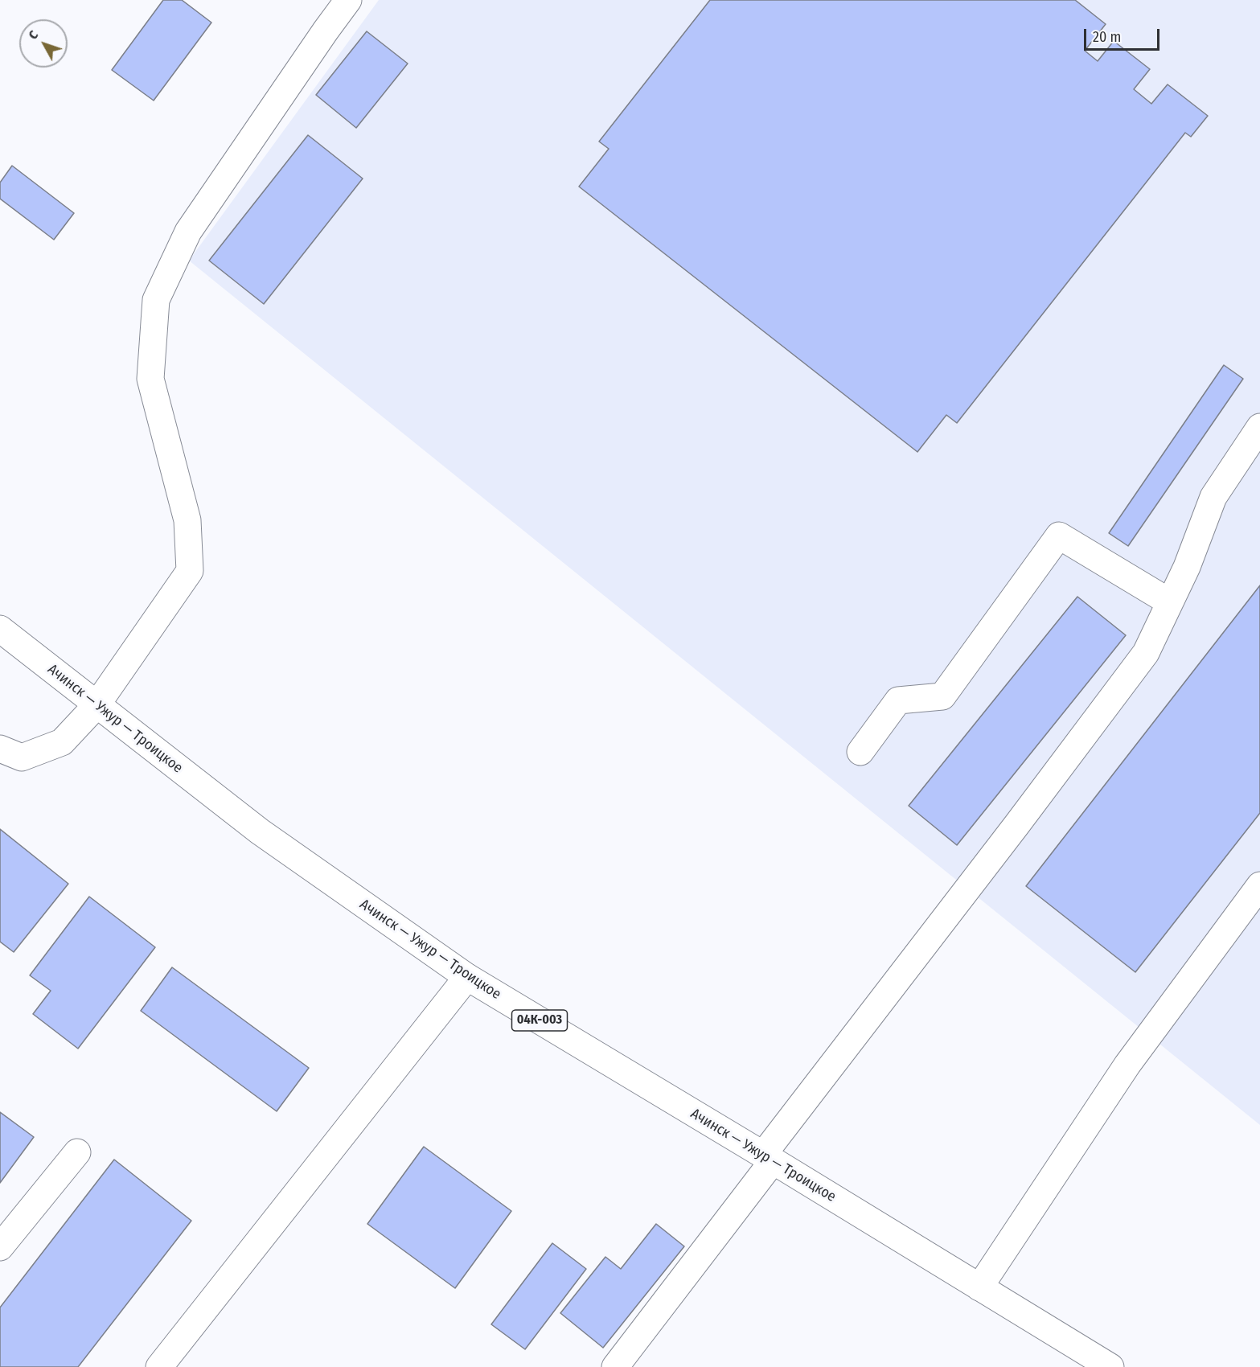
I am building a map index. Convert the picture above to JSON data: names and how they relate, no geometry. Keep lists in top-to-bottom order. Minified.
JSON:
{"streets":{"main road":["Ачинск — Ужур — Троицкое","04К-003"]},"scale_bar":"20 m","north":"top left"}
